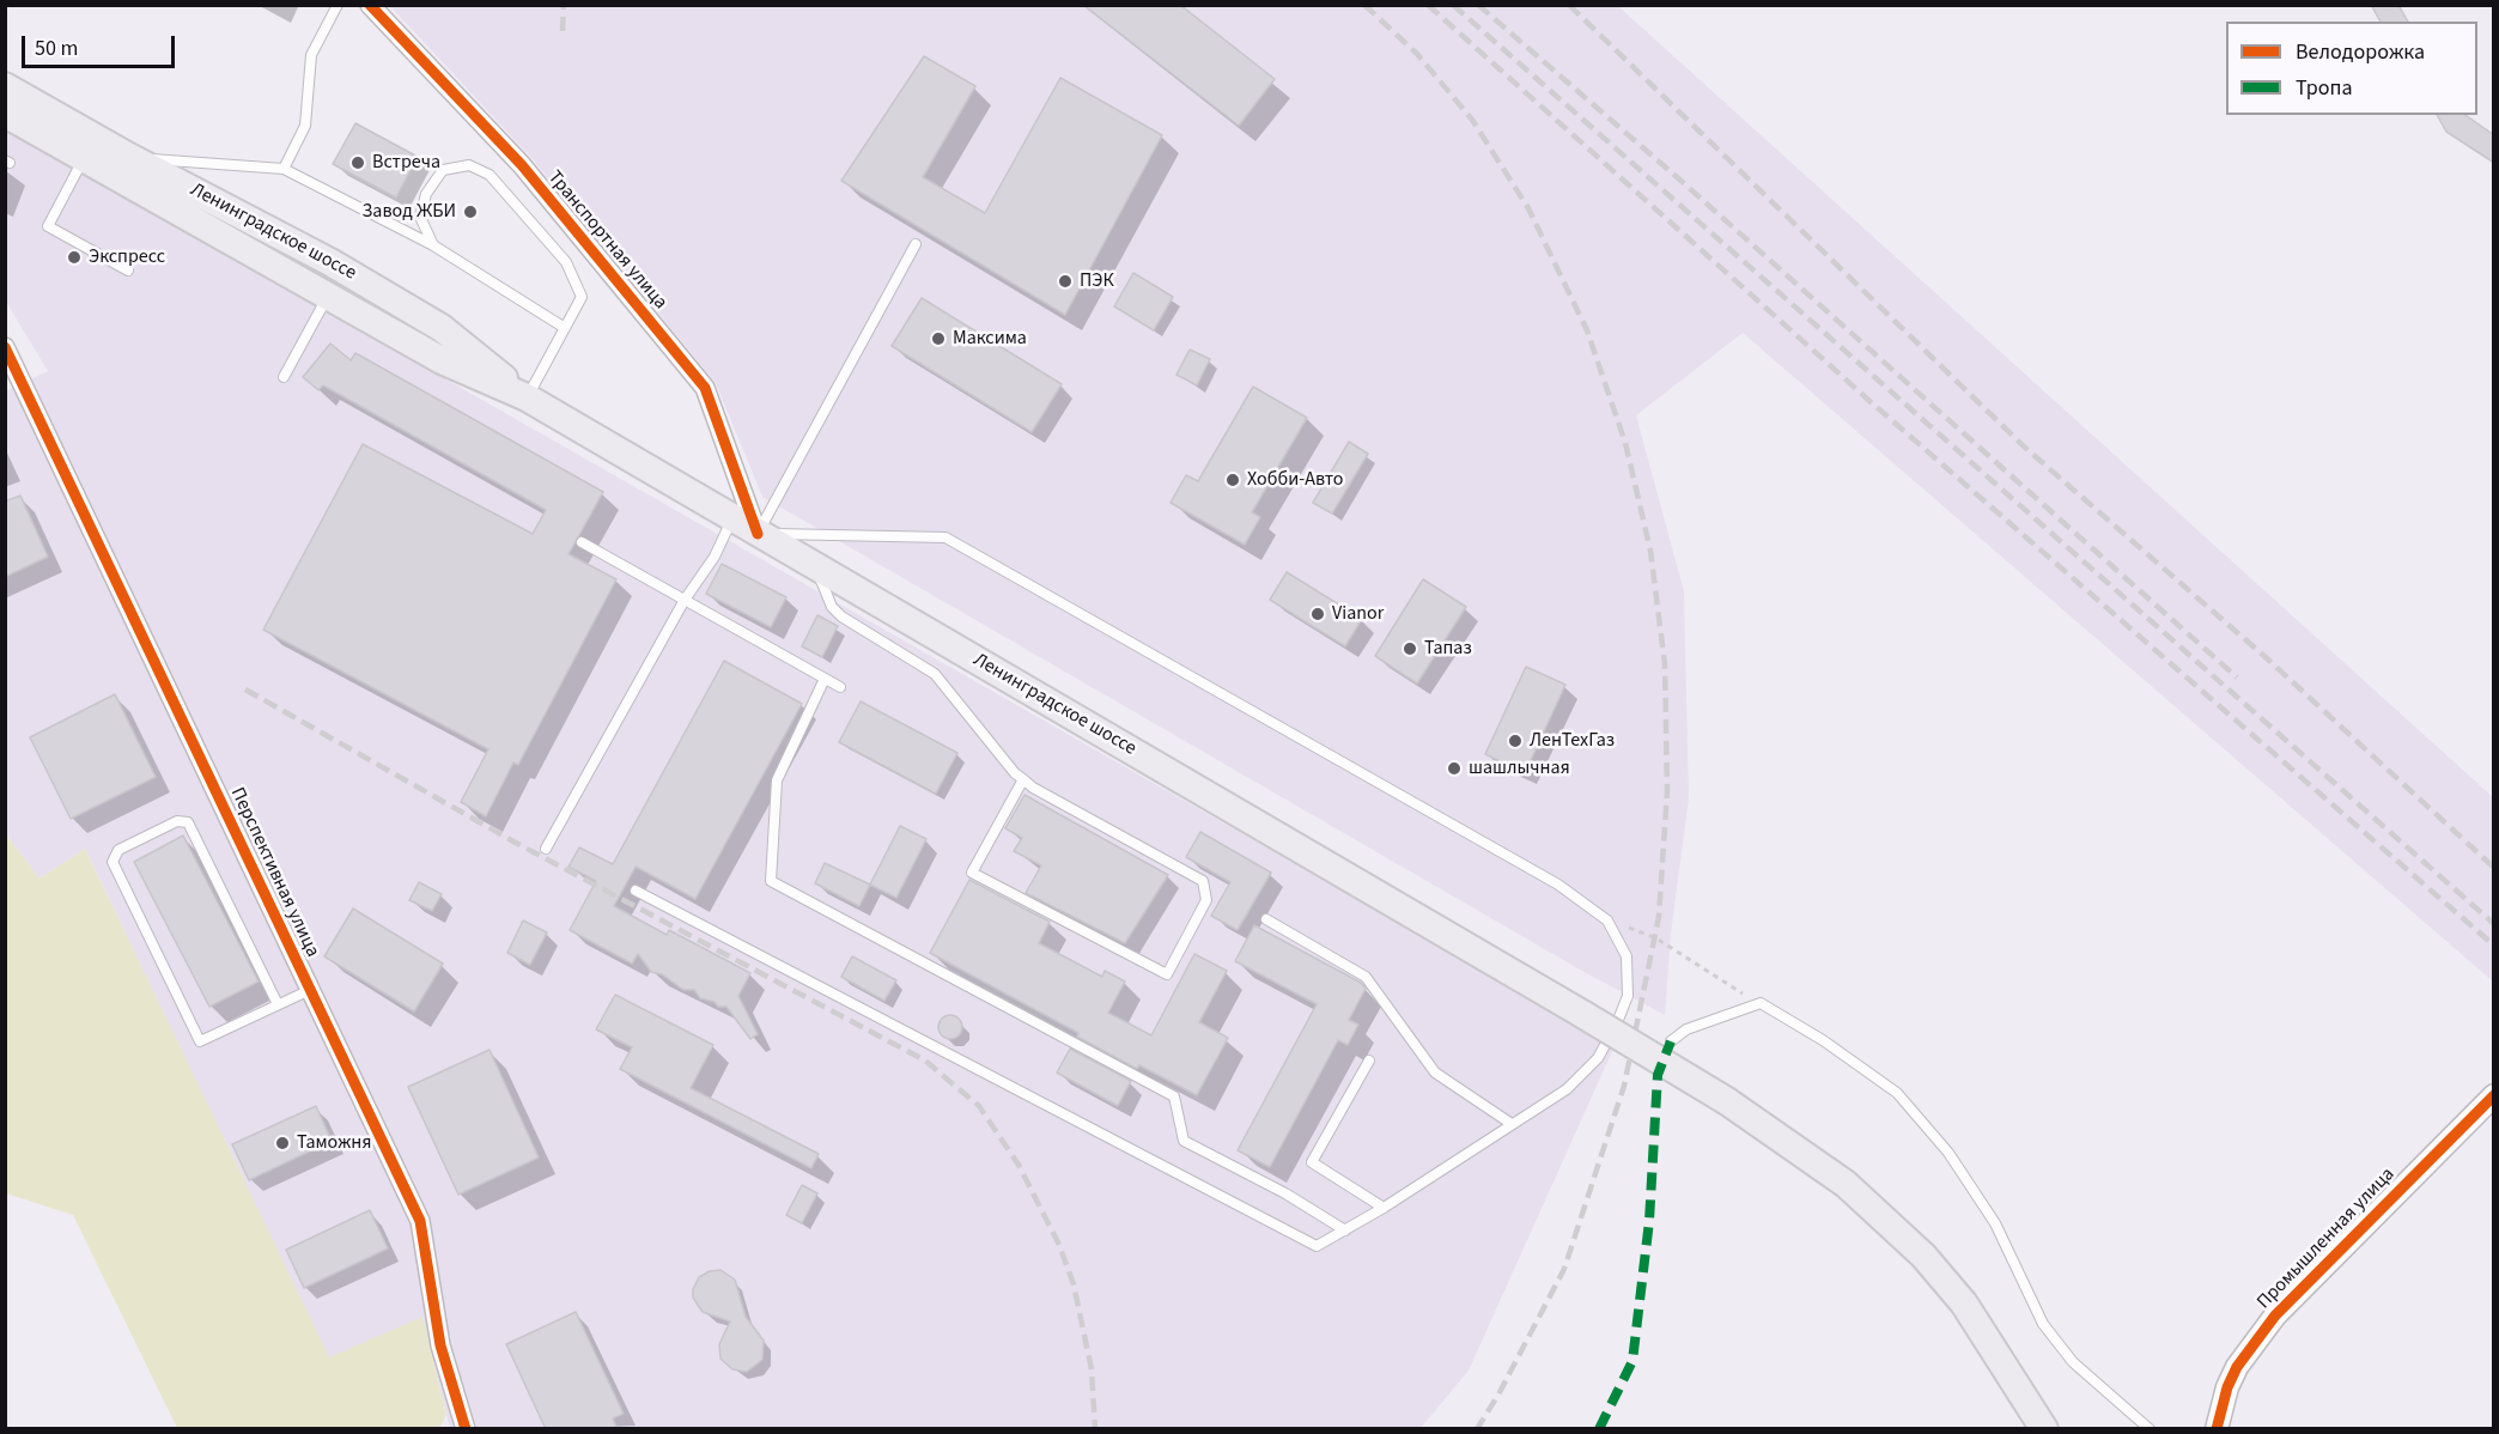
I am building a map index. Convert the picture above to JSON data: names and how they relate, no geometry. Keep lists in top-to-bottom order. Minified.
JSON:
{"streets":{"main road":["Ленинградское шоссе"],"street":["Транспортная улица","Перспективная улица","Промышленная улица"]},"crossings":[["Ленинградское шоссе","Транспортная улица"]],"places":["Встреча","Завод ЖБИ","Экспресс","ПЭК","Максима","Хобби-Авто","Vianor","Тапаз","ЛенТехГаз","шашлычная","Таможня"],"legend":["Велодорожка","Тропа"],"scale_bar":"50 m"}
